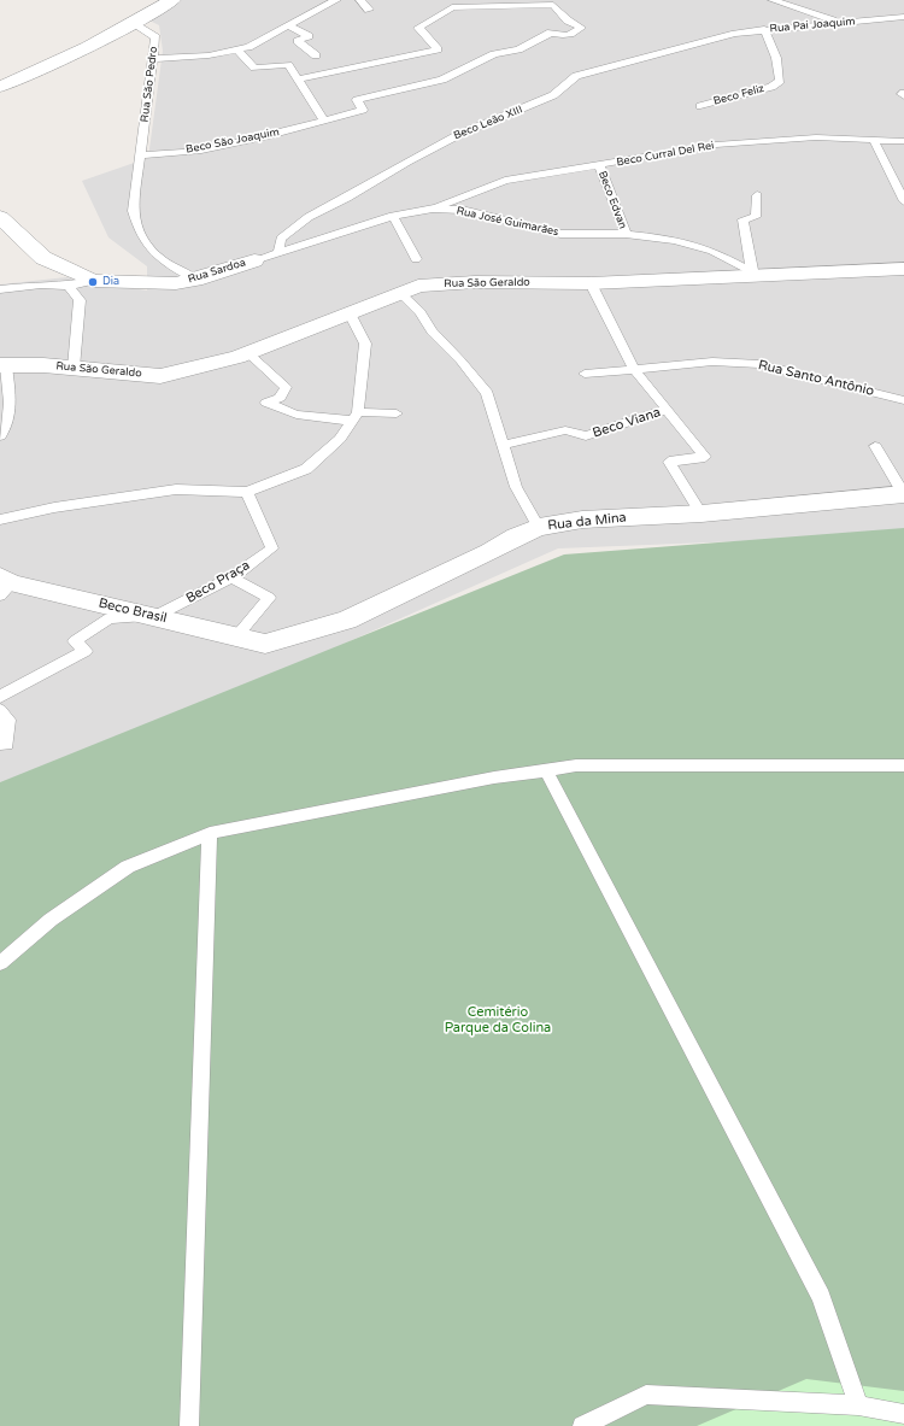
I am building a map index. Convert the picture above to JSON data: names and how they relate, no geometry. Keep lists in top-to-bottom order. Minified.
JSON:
{"streets":{"street":["Rua Sardoa","Rua São Geraldo","Rua da Mina","Beco Brasil"],"lane":["Rua Pai Joaquim","Rua São Pedro","Beco Feliz","Beco Leão XIII","Beco São Joaquim","Beco Curral Del Rei","Beco Edvan","Rua José Guimarães","Rua Santo Antônio","Beco Viana","Beco Praça"]},"crossings":[["Rua Pai Joaquim","Beco Feliz"],["Rua Pai Joaquim","Beco Leão XIII"],["Rua São Pedro","Beco São Joaquim"],["Rua São Pedro","Rua Sardoa"],["Beco Leão XIII","Rua José Guimarães"],["Beco Curral Del Rei","Beco Edvan"],["Beco Curral Del Rei","Rua José Guimarães"],["Beco Edvan","Rua José Guimarães"],["Rua José Guimarães","Rua Sardoa"],["Rua José Guimarães","Rua São Geraldo"],["Rua da Mina","Beco Brasil"],["Beco Praça","Beco Brasil"]],"parks":["Cemitério Parque da Colina"],"places":["Dia"]}
